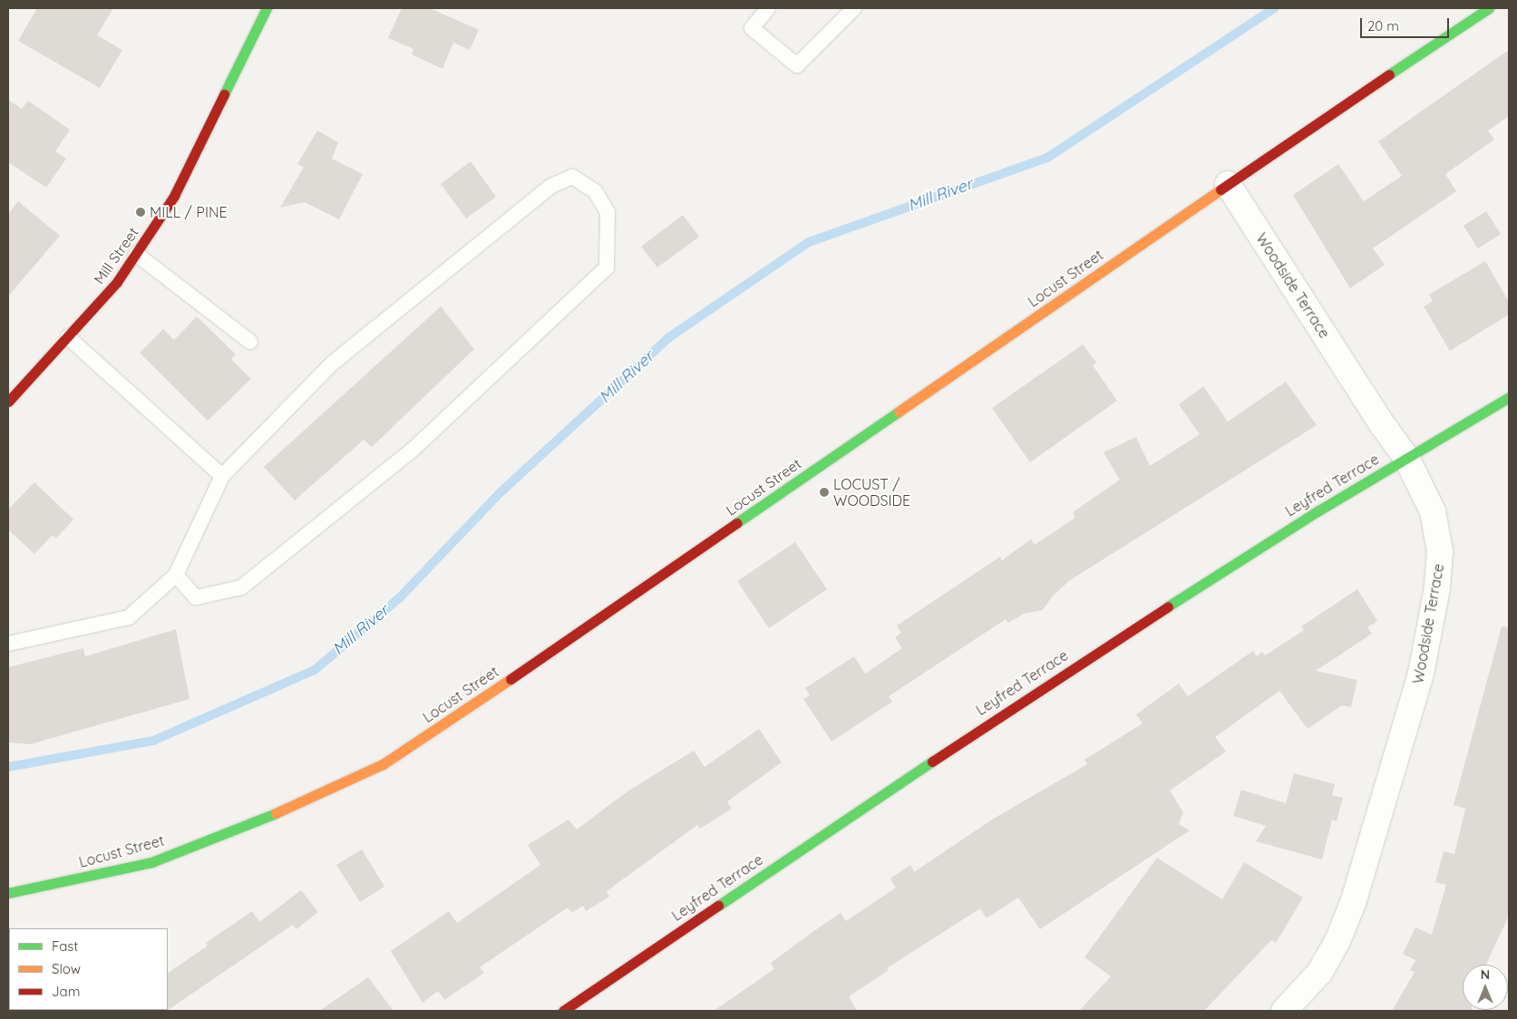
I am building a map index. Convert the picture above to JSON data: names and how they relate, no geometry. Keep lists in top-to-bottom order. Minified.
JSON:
{"streets":{"street":["Mill Street","Locust Street","Woodside Terrace","Leyfred Terrace"]},"crossings":[["Locust Street","Woodside Terrace"],["Woodside Terrace","Leyfred Terrace"]],"water":["Mill River"],"places":["MILL / PINE","LOCUST / WOODSIDE"],"legend":["Fast","Slow","Jam"],"scale_bar":"20 m","north":"top"}
